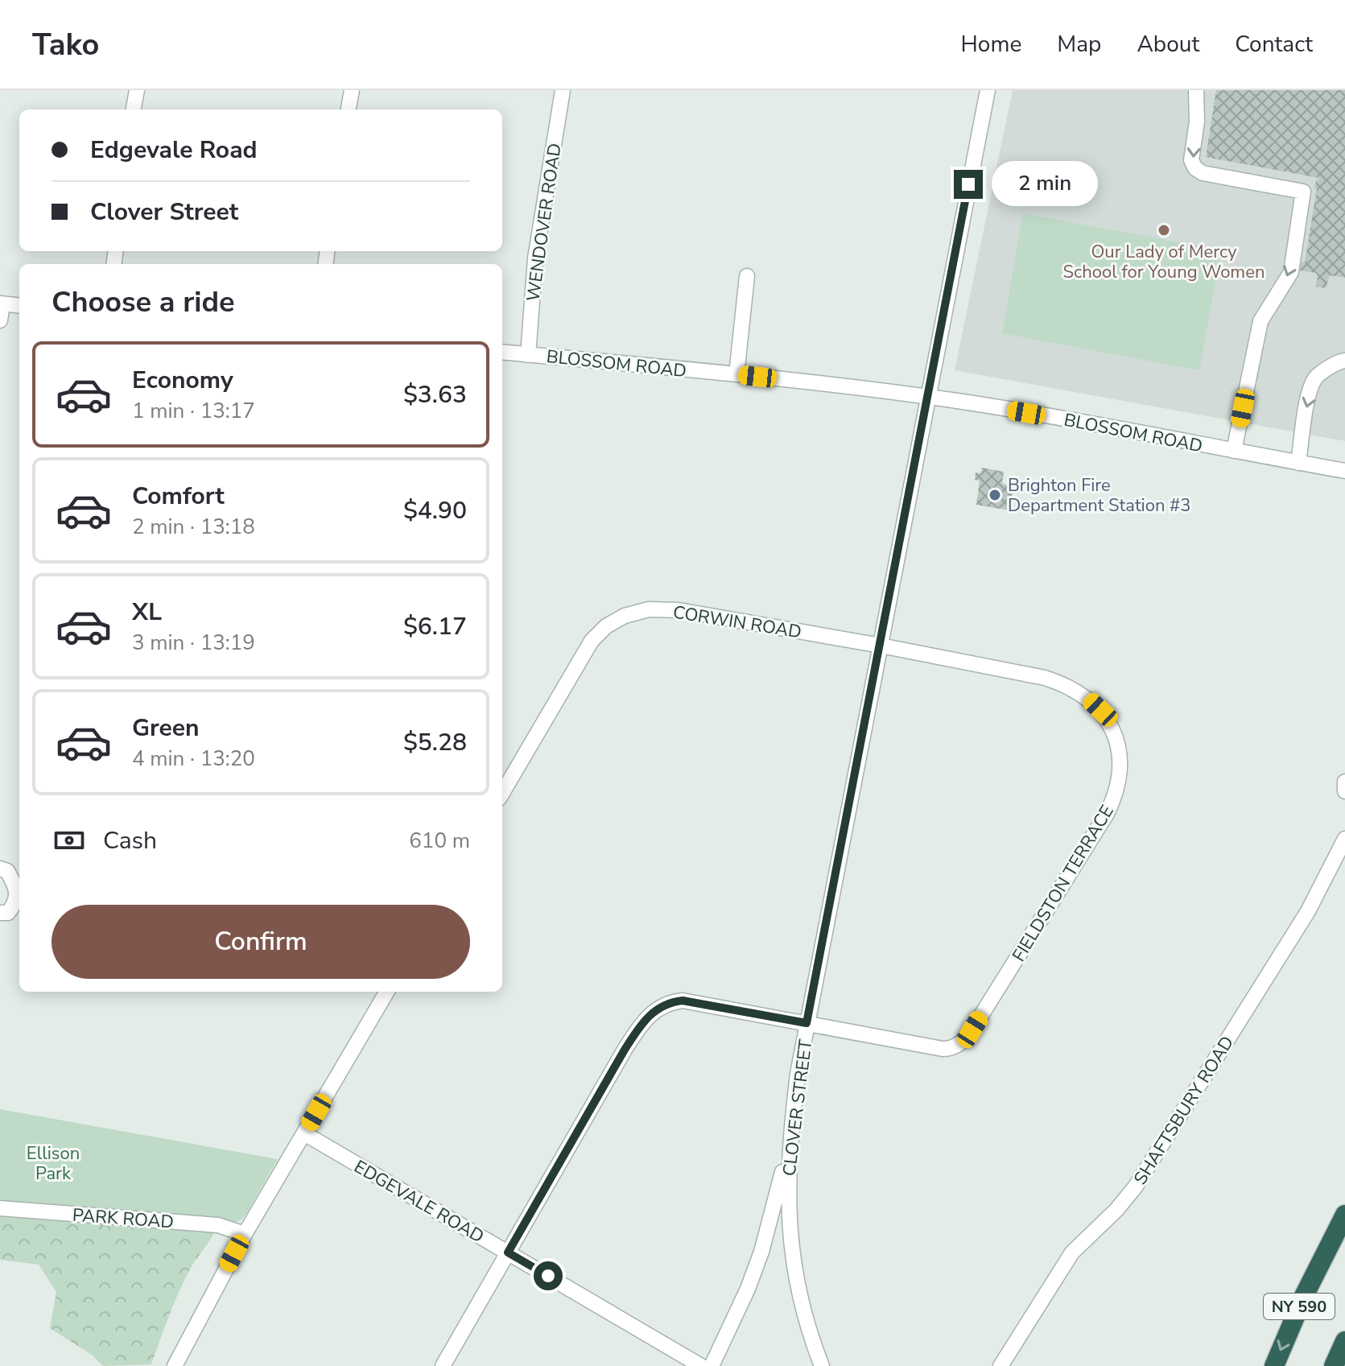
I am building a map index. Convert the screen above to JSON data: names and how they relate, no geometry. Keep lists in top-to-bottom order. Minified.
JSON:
{"streets":{"highway":["NY 590"],"street":["WENDOVER ROAD","BLOSSOM ROAD","CORWIN ROAD","FIELDSTON TERRACE","CLOVER STREET","SHAFTSBURY ROAD","EDGEVALE ROAD","PARK ROAD"]},"crossings":[["WENDOVER ROAD","BLOSSOM ROAD"],["BLOSSOM ROAD","CLOVER STREET"],["CORWIN ROAD","FIELDSTON TERRACE"],["CORWIN ROAD","CLOVER STREET"],["FIELDSTON TERRACE","CLOVER STREET"],["FIELDSTON TERRACE","EDGEVALE ROAD"]],"parks":["Ellison Park"],"places":["Our Lady of Mercy School for Young Women","Brighton Fire Department Station #3"],"page":{"header":"Tako","nav":["Home","Map","About","Contact"],"banner":["Edgevale Road","Clover Street"],"bubble":"2 min","heading":"Choose a ride","list":[{"name":"Economy","note":"1 min · 13:17","value":"$3.63"},{"name":"Comfort","note":"2 min · 13:18","value":"$4.90"},{"name":"XL","note":"3 min · 13:19","value":"$6.17"},{"name":"Green","note":"4 min · 13:20","value":"$5.28"}],"pay":["Cash","610 m"],"buttons":"Confirm"}}
